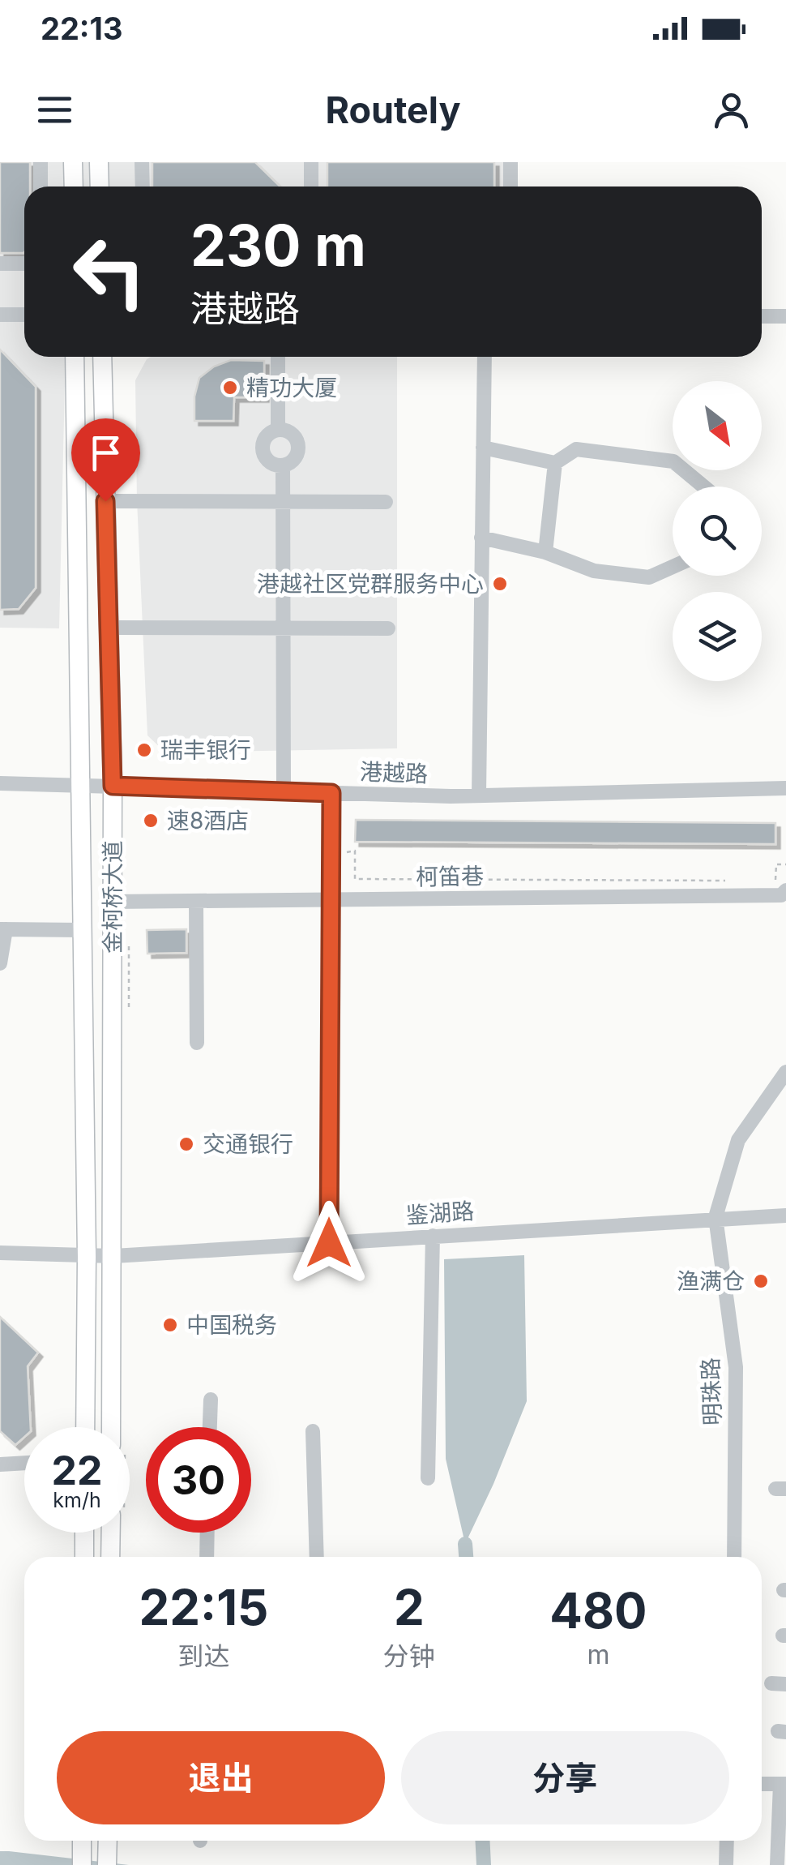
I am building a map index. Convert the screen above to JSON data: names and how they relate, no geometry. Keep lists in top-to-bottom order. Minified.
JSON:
{"streets":{"main road":["金柯桥大道"],"street":["港越路","柯笛巷","鉴湖路","明珠路"]},"crossings":[["港越路","金柯桥大道"],["柯笛巷","金柯桥大道"],["金柯桥大道","鉴湖路"],["鉴湖路","明珠路"]],"places":["精功大厦","港越社区党群服务中心","瑞丰银行","速8酒店","交通银行","渔满仓","中国税务"],"north":"bottom right","page":{"status":"22:13","header":"Routely","turn":["230 m","港越路"],"speed":"22 km/h","limit":"30","eta":["22:15","到达","2","分钟","480","m"],"buttons":["退出","分享"]}}
